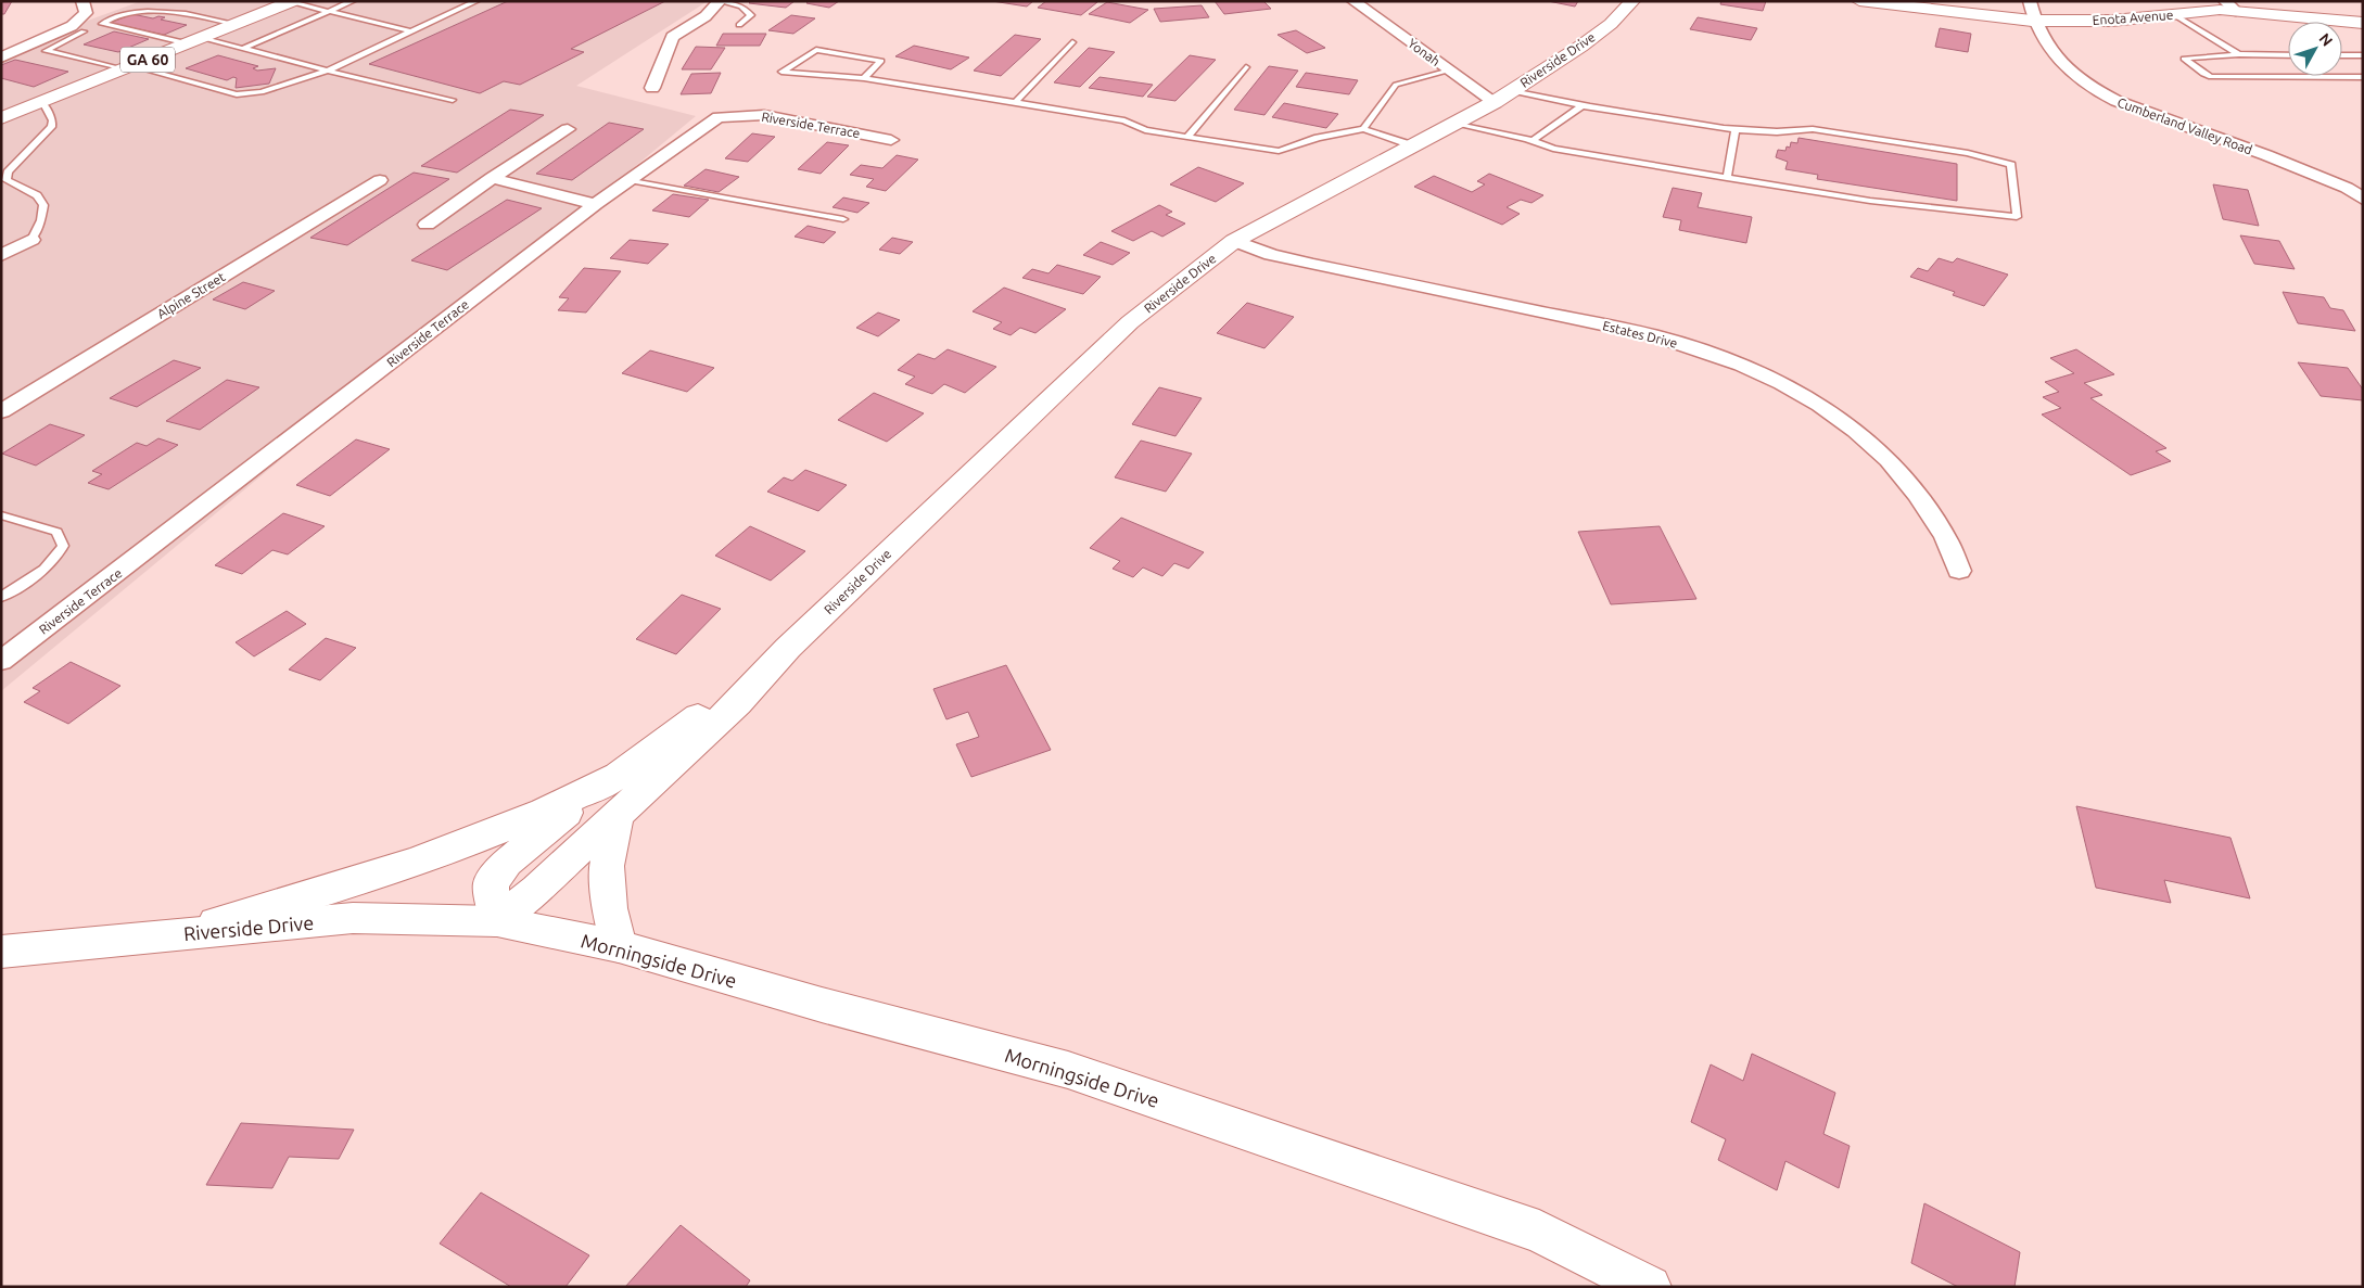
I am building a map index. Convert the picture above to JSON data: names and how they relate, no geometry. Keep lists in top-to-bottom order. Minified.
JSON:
{"streets":{"main road":["Enota Avenue","GA 60","Riverside Drive","Morningside Drive"],"street":["Yonah","Riverside Terrace","Cumberland Valley Road","Alpine Street","Estates Drive"]},"crossings":[["Enota Avenue","Cumberland Valley Road"],["Yonah","Riverside Drive"],["Riverside Drive","Estates Drive"],["Riverside Drive","Morningside Drive"]],"north":"top right"}
